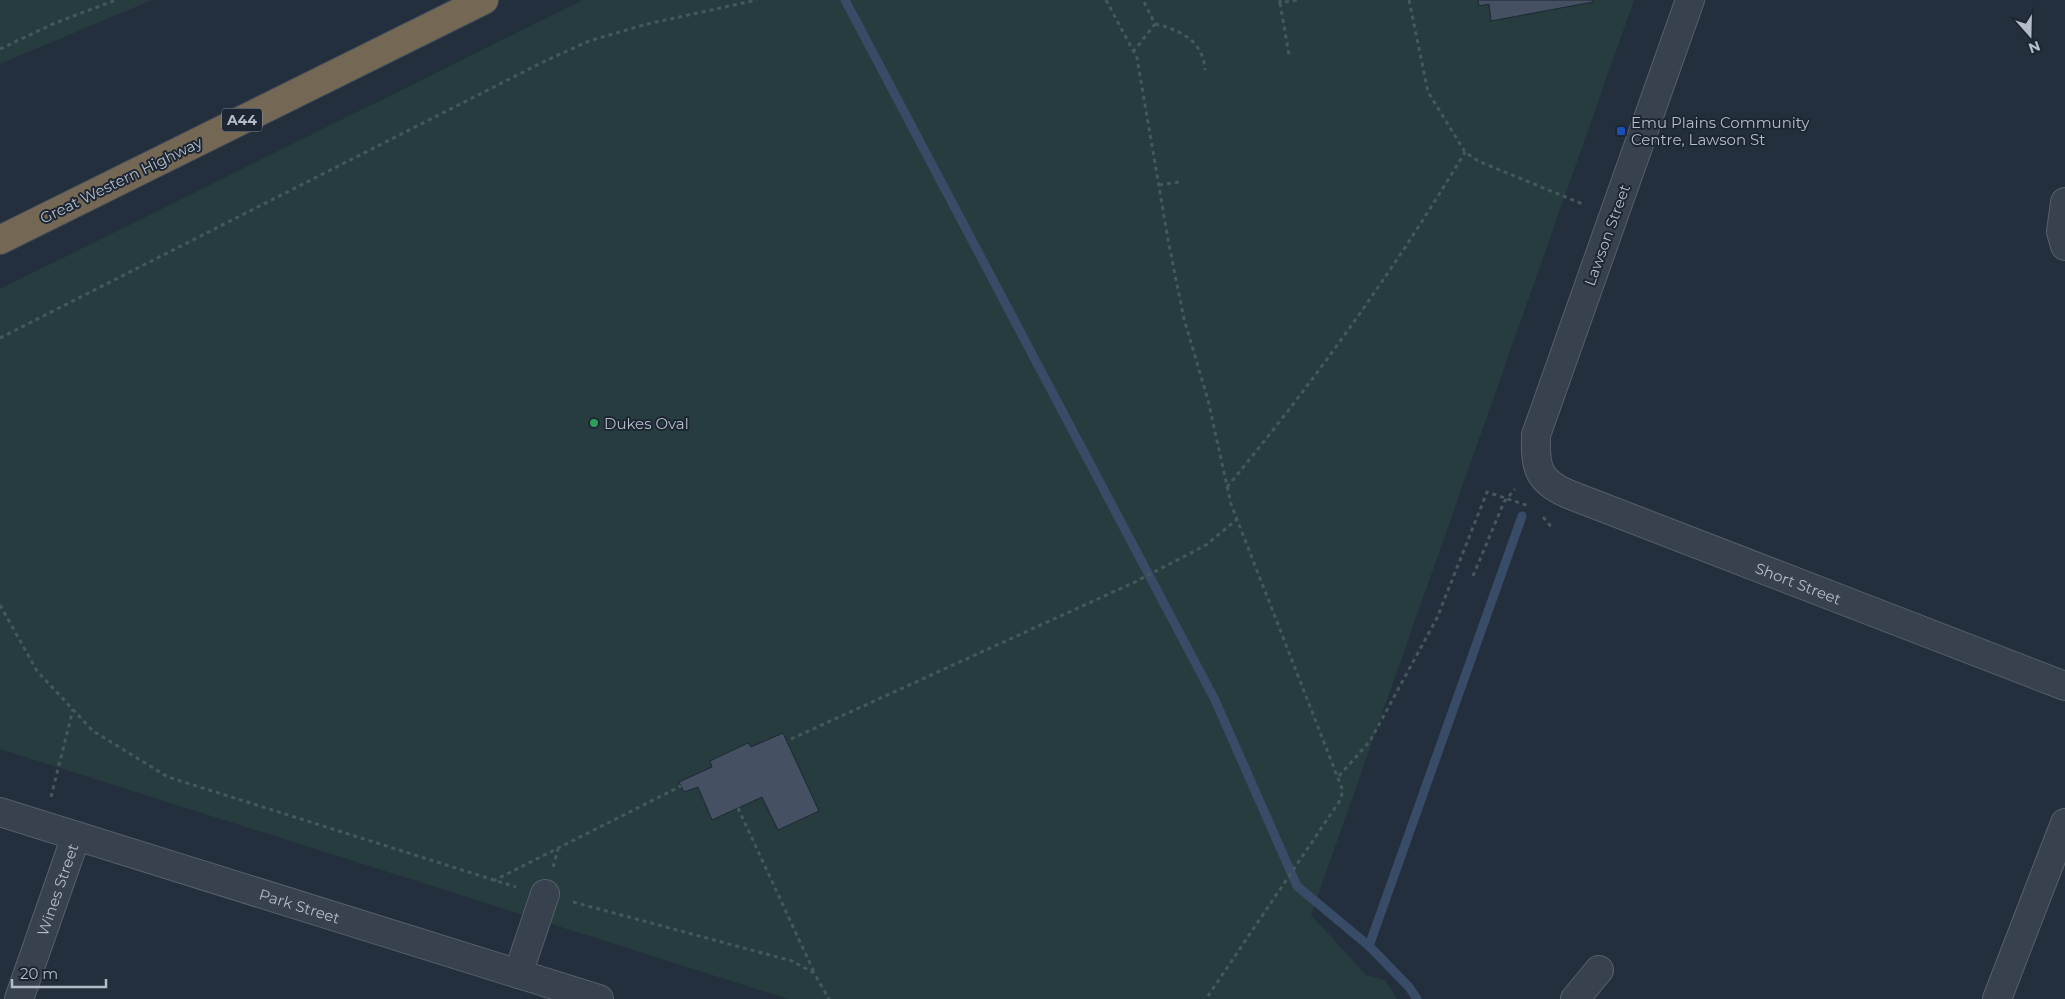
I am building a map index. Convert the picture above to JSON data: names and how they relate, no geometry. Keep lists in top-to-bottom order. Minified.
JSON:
{"streets":{"highway":["A44","Great Western Highway"],"street":["Lawson Street","Short Street","Wines Street","Park Street"]},"crossings":[["Lawson Street","Short Street"],["Wines Street","Park Street"]],"places":{"transit":["Emu Plains Community Centre, Lawson St"],"other":["Dukes Oval"]},"scale_bar":"20 m","north":"bottom"}
